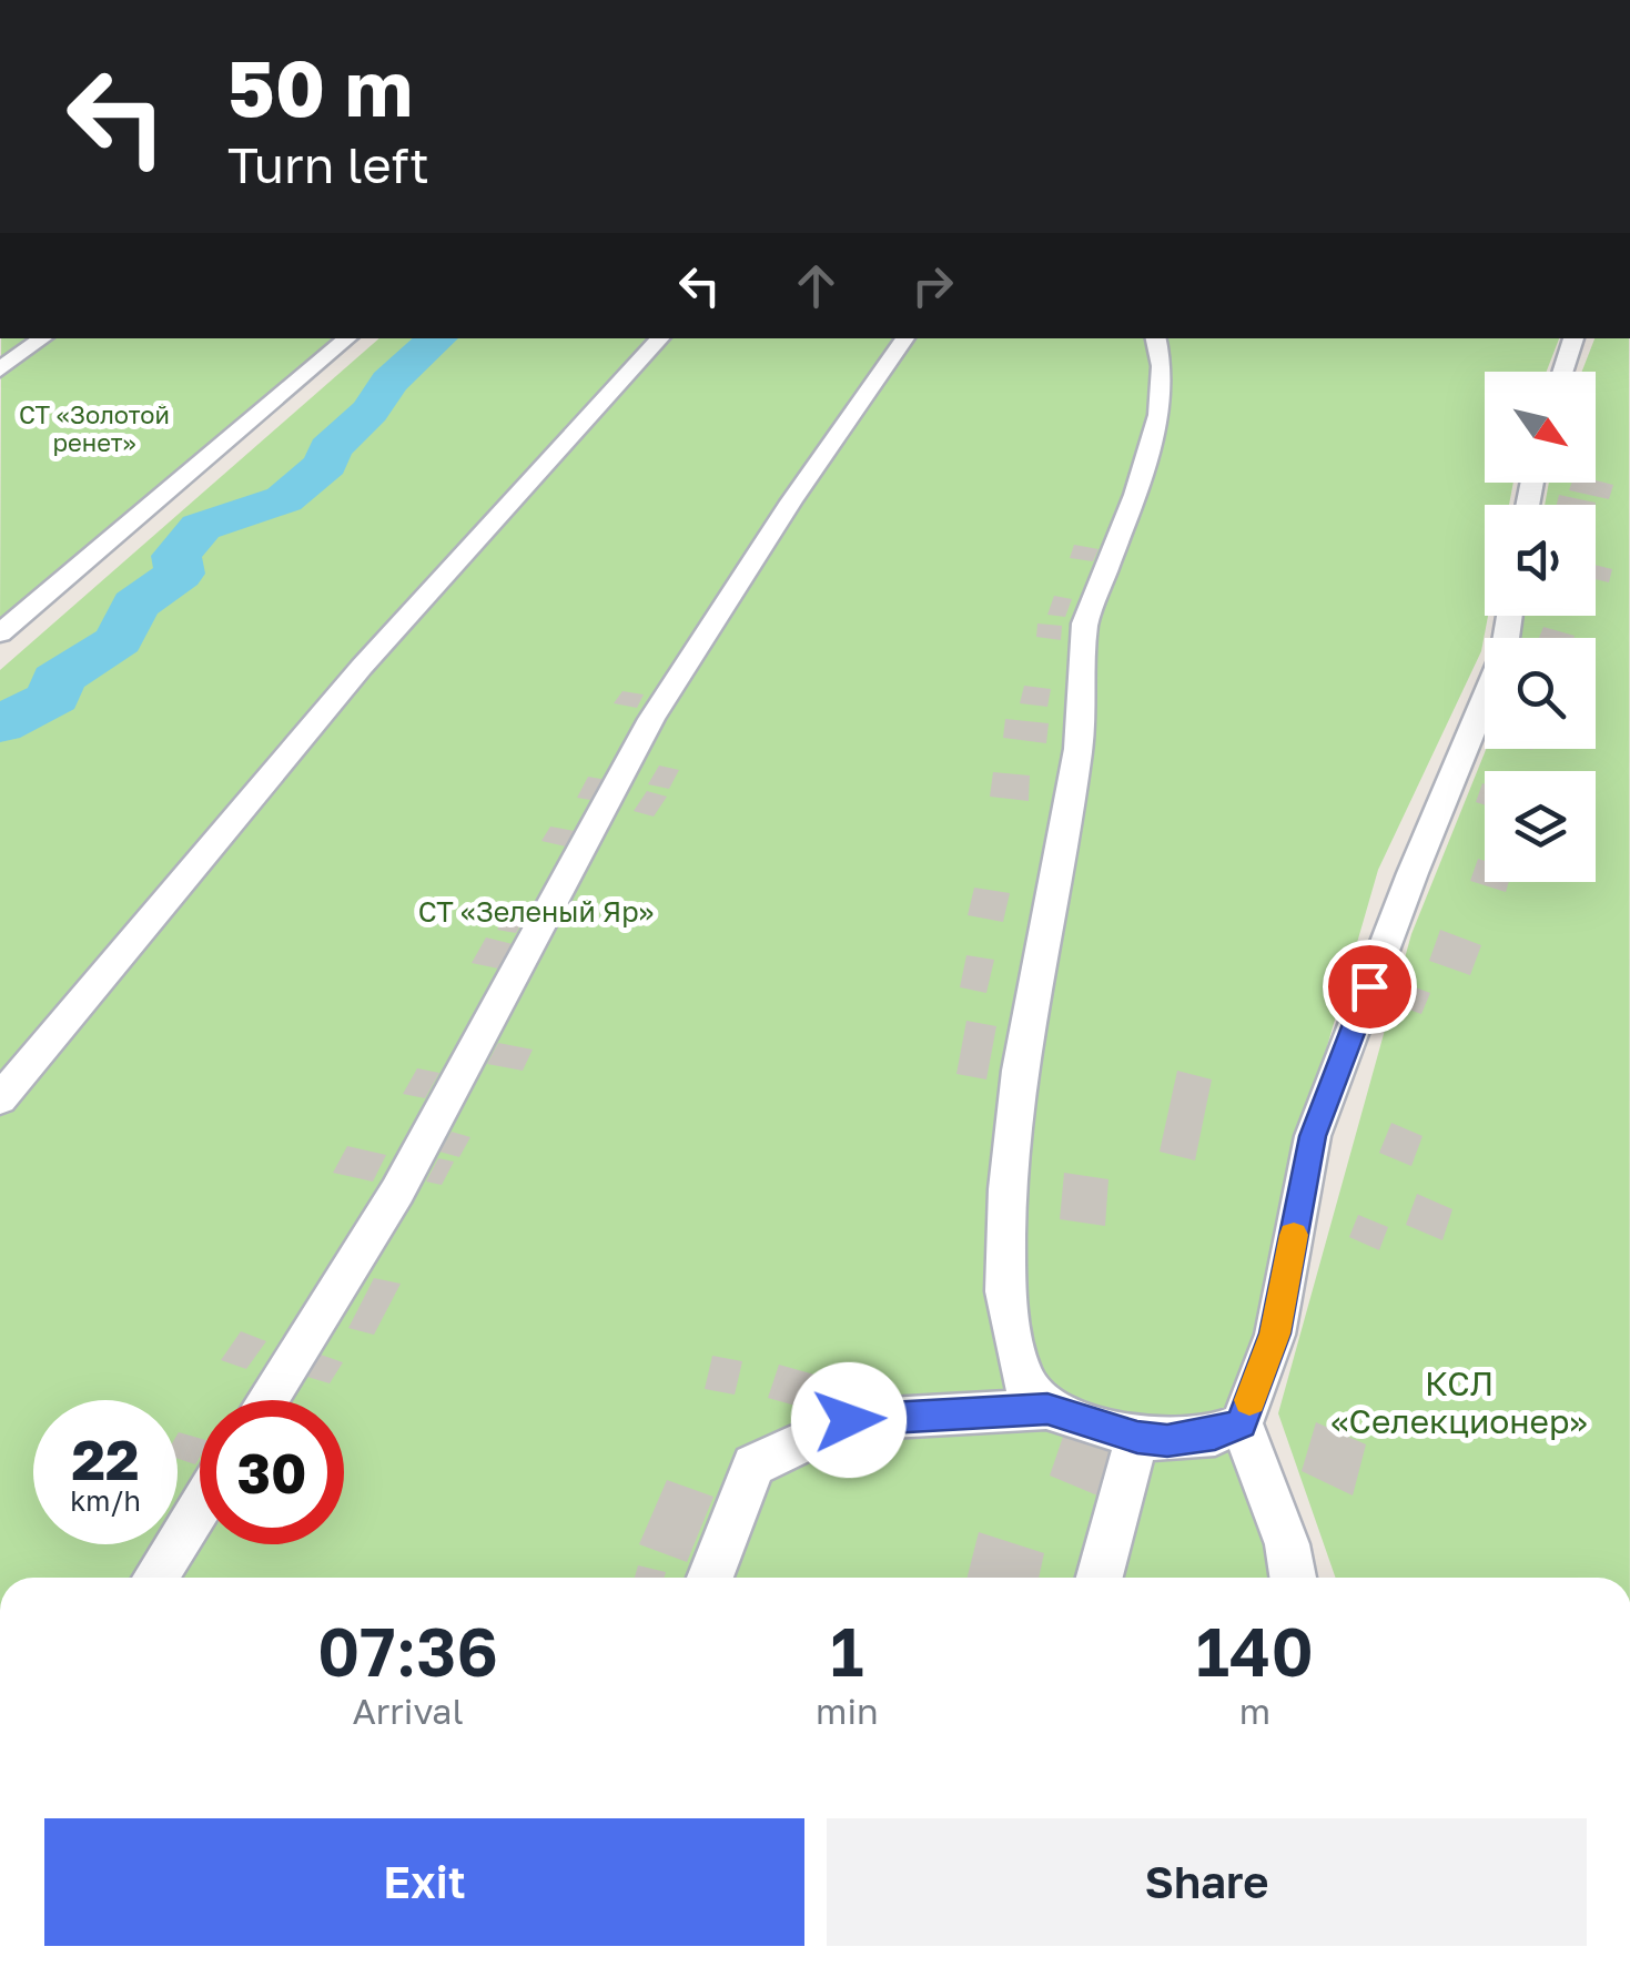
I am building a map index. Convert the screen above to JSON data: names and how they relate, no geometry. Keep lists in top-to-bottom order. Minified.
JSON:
{"parks":["СТ «Золотой ренет»","СТ «Зеленый Яр»","КСЛ «Селекционер»"],"north":"bottom right","page":{"turn":["50 m","Turn left"],"speed":"22 km/h","limit":"30","eta":["07:36","Arrival","1","min","140","m"],"buttons":["Exit","Share"]}}
